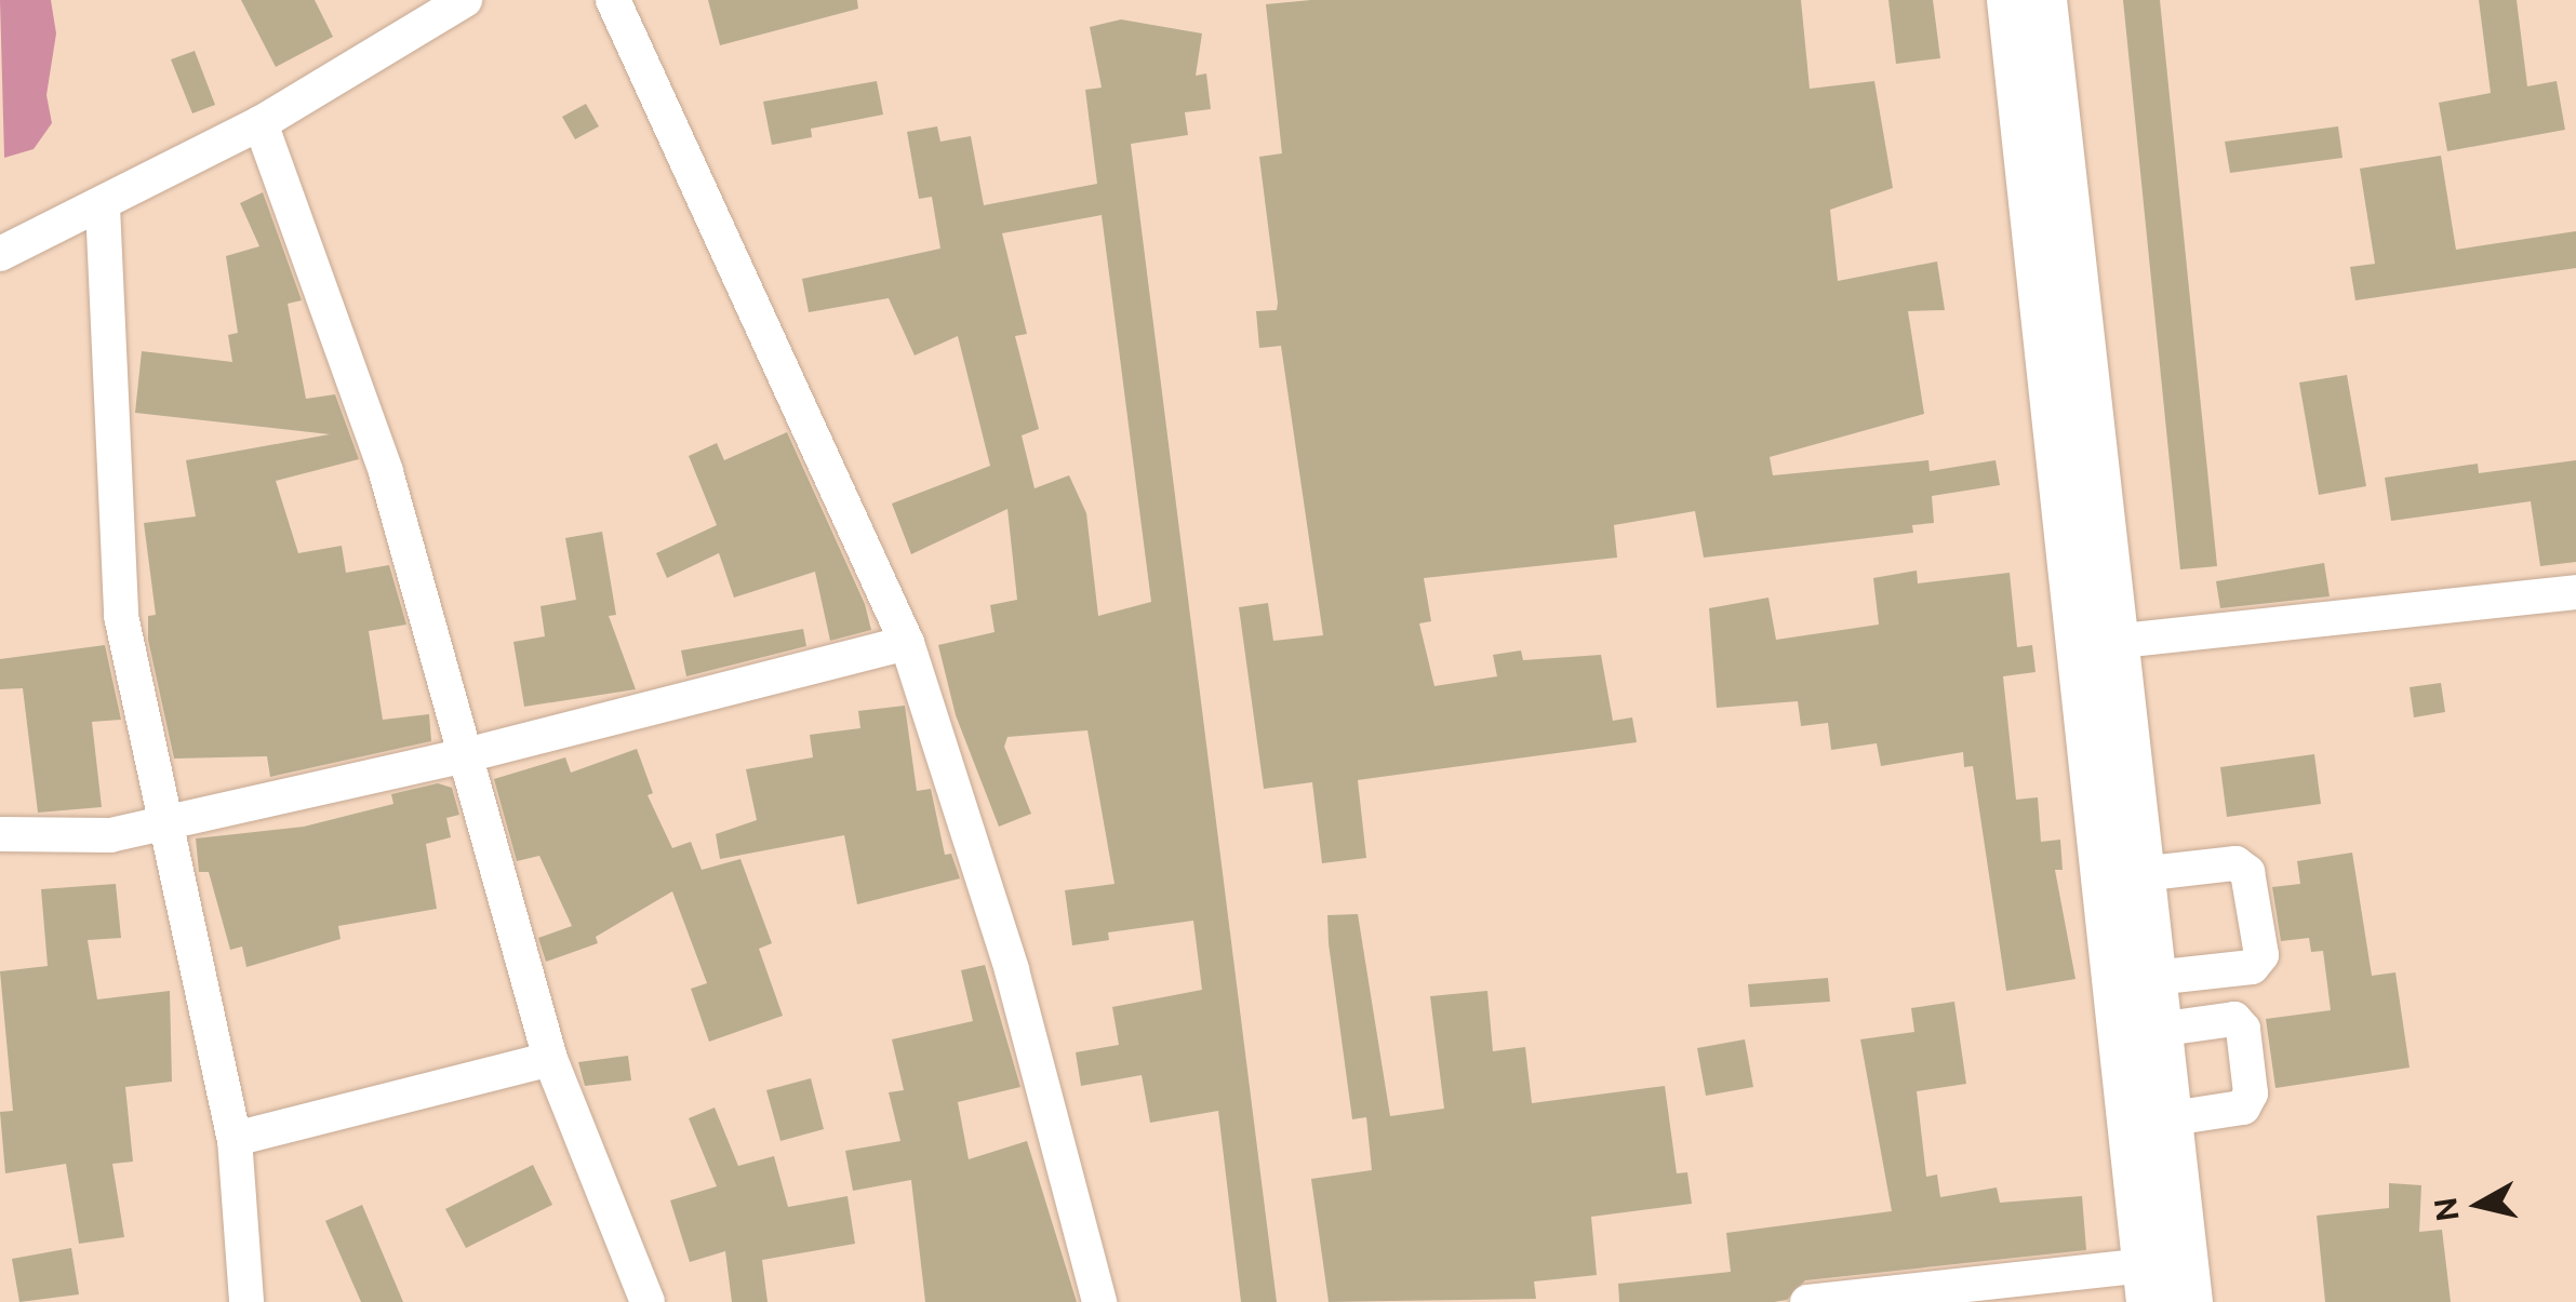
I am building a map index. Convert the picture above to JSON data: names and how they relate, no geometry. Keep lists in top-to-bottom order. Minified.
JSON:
{"north":"left"}
